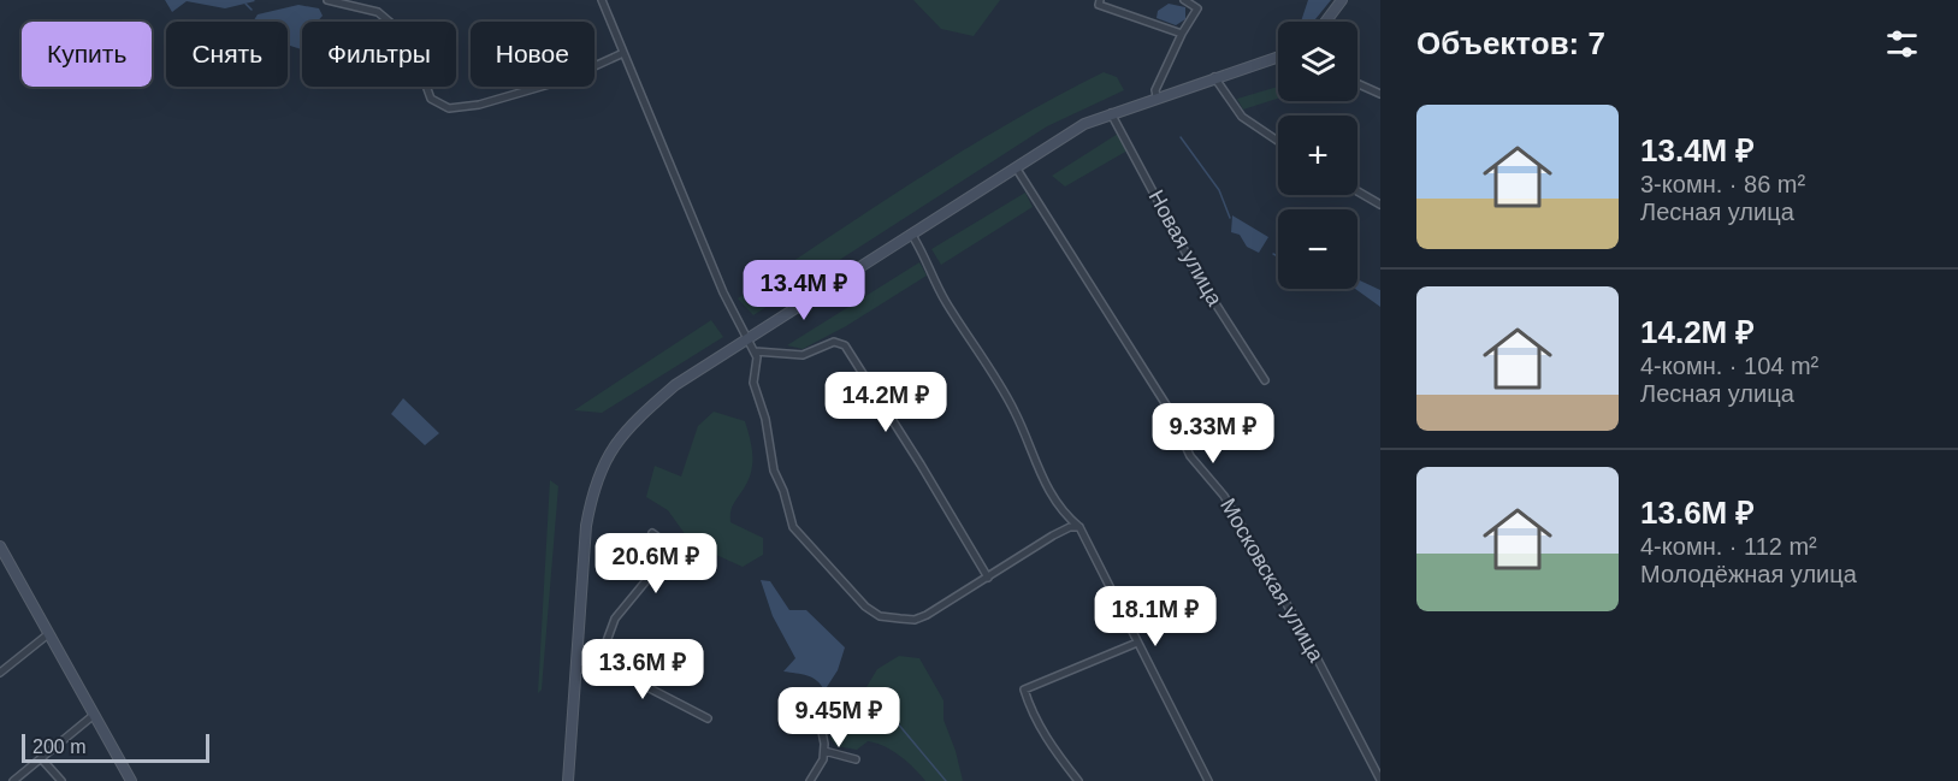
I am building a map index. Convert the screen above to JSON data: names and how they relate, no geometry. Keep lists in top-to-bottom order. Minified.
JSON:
{"streets":{"street":["Новая улица","Московская улица"]},"scale_bar":"200 m","page":{"heading":"Объектов: 7","map_buttons":["+","−"],"chip":["Купить","Снять","Фильтры","Новое"],"list":[{"name":"13.4M ₽","note":"3-комн. · 86 m² · Лесная улица"},{"name":"14.2M ₽","note":"4-комн. · 104 m² · Лесная улица"},{"name":"13.6M ₽","note":"4-комн. · 112 m² · Молодёжная улица"}],"price":["13.4M ₽","14.2M ₽","9.33M ₽","20.6M ₽","18.1M ₽","13.6M ₽","9.45M ₽"],"scale":"200 m"}}
